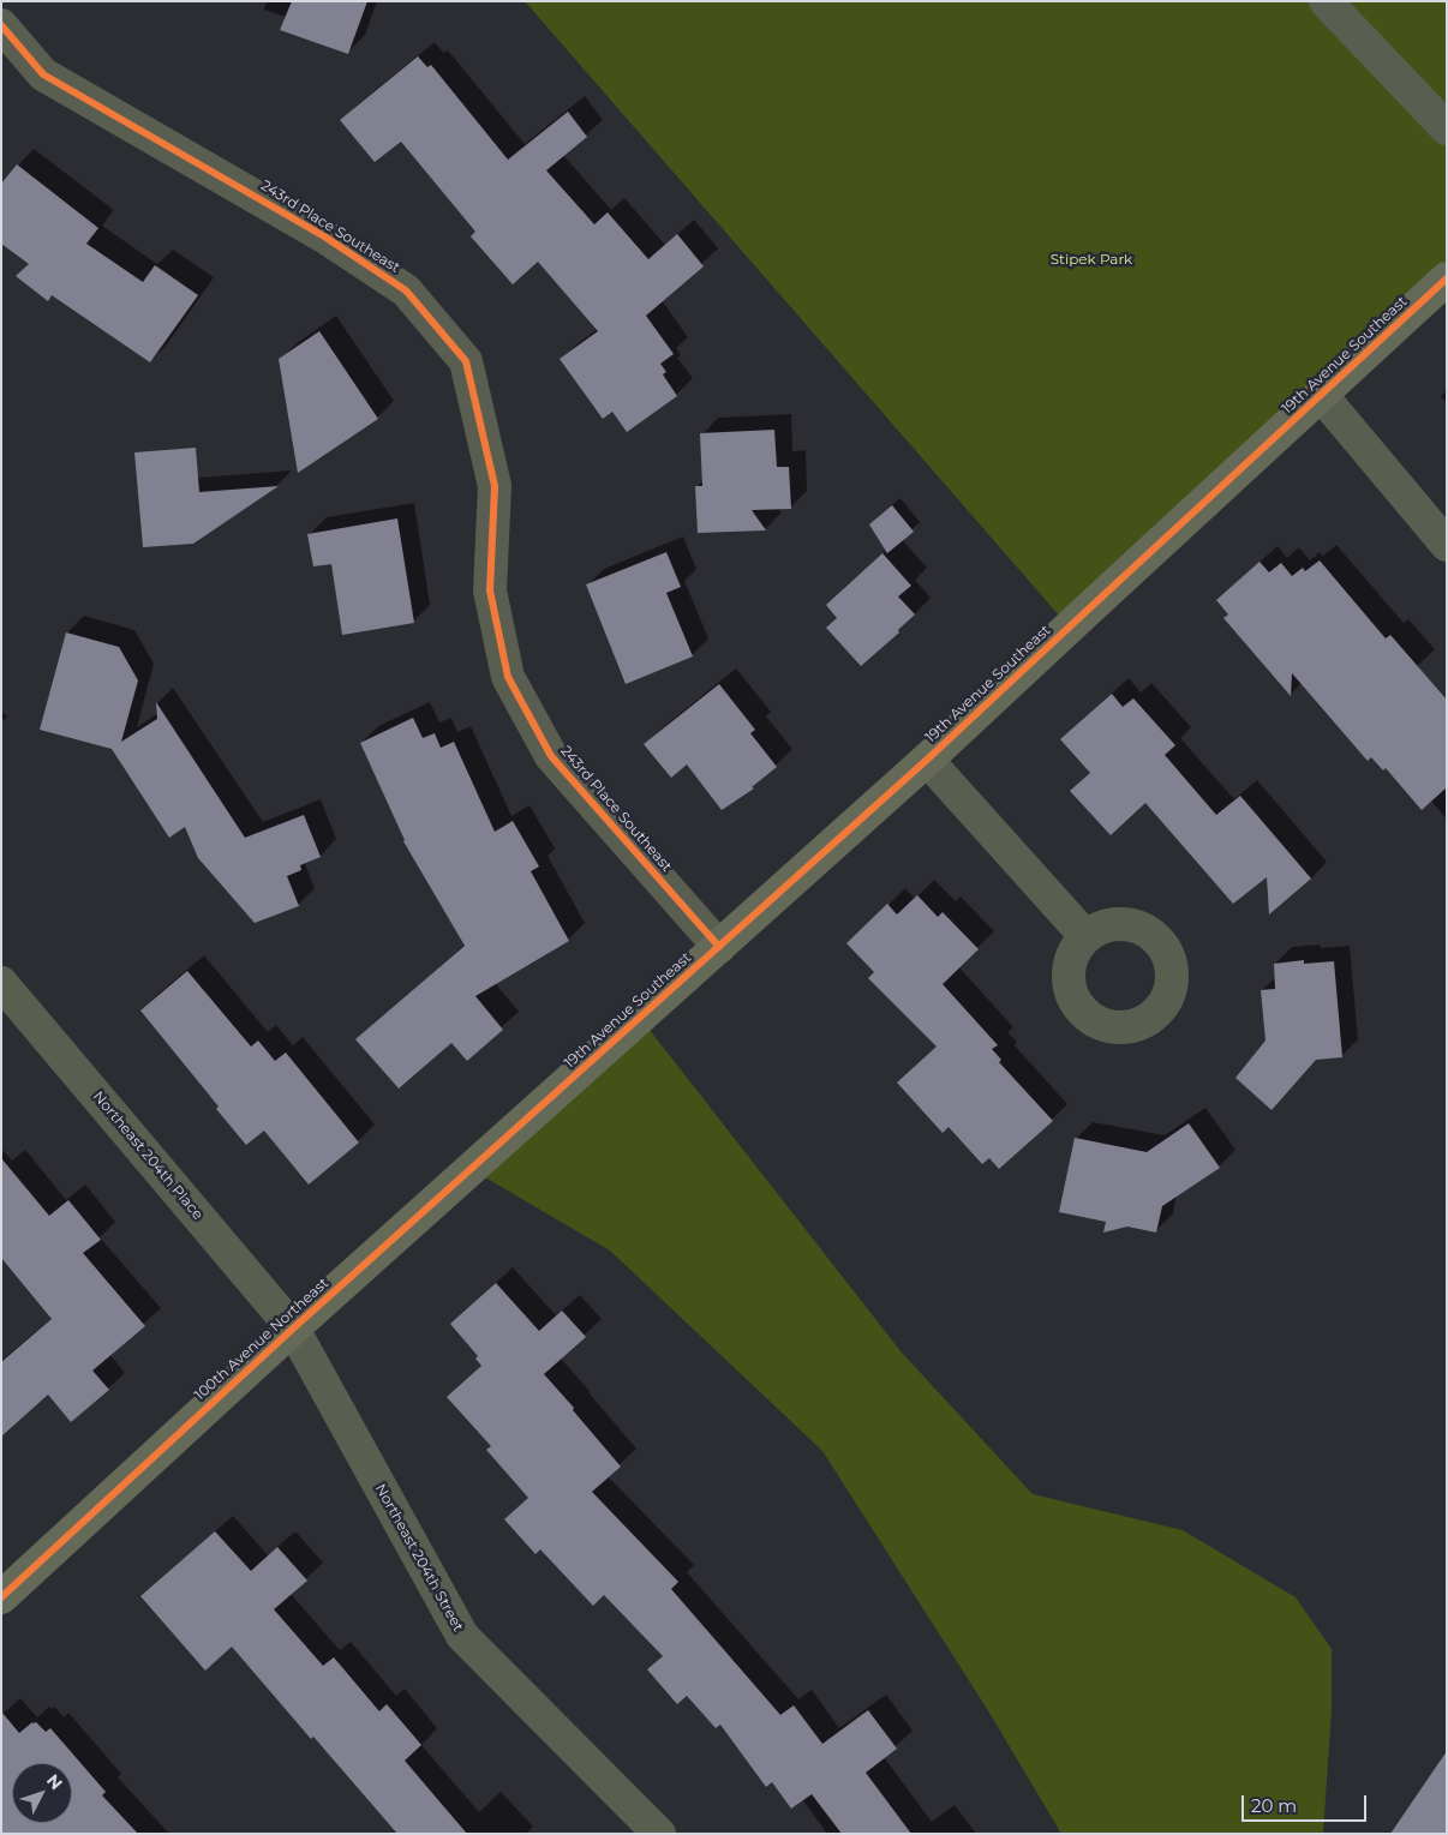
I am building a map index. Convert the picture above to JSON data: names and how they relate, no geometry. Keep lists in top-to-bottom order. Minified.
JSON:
{"streets":{"street":["243rd Place Southeast","19th Avenue Southeast","Northeast 204th Place","100th Avenue Northeast","Northeast 204th Street"]},"crossings":[["243rd Place Southeast","19th Avenue Southeast"],["19th Avenue Southeast","100th Avenue Northeast"],["Northeast 204th Place","100th Avenue Northeast"],["Northeast 204th Place","Northeast 204th Street"],["100th Avenue Northeast","Northeast 204th Street"]],"parks":["Stipek Park"],"scale_bar":"20 m","north":"top right"}
